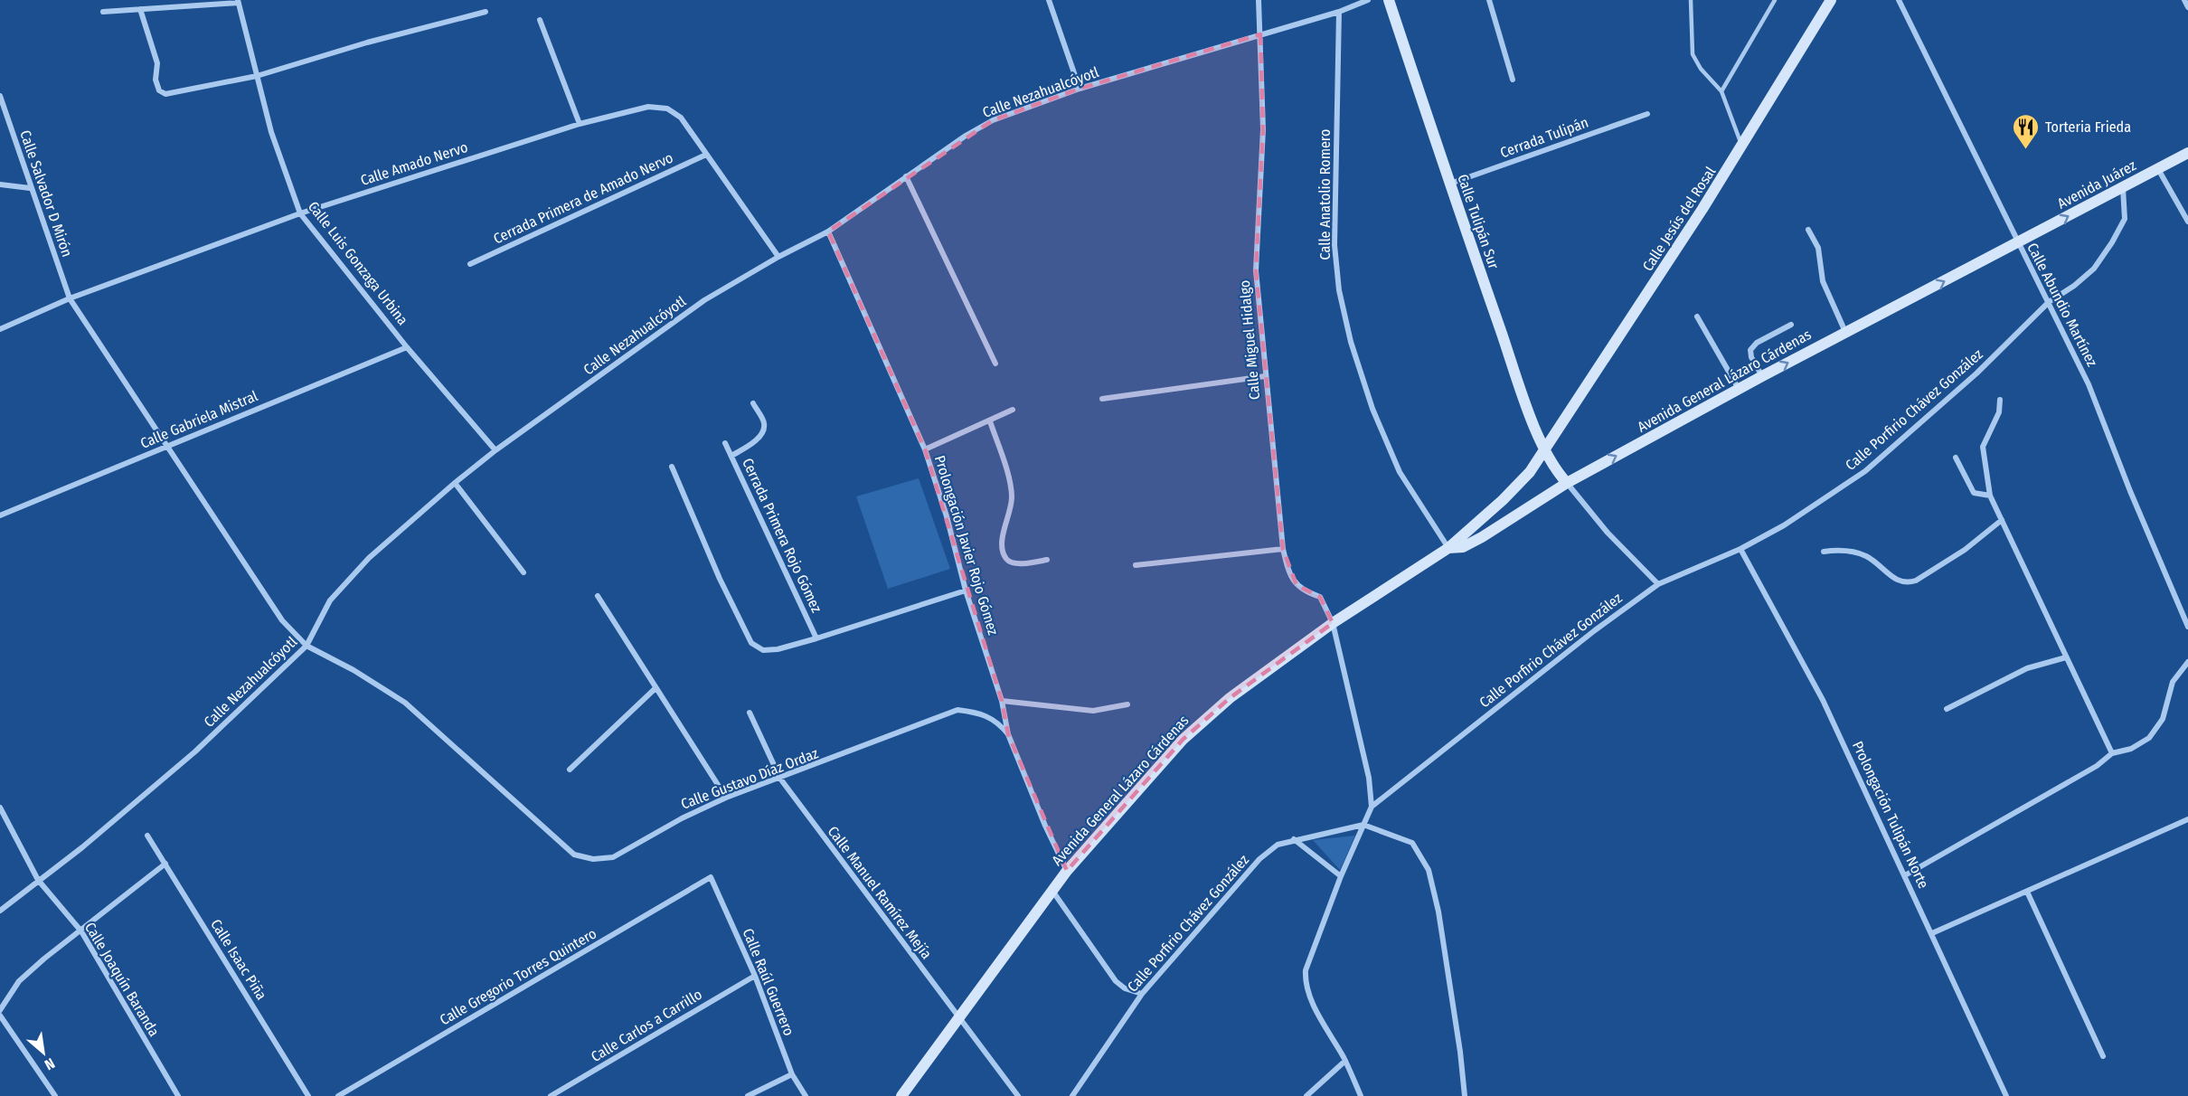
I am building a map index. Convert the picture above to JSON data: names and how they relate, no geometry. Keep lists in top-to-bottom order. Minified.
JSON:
{"streets":{"street":["Calle Nezahualcóyotl","Cerrada Tulipán","Calle Amado Nervo","Avenida Juárez","Calle Salvador D Mirón","Calle Anatolio Romero","Cerrada Primera de Amado Nervo","Calle Jesús del Rosal","Calle Tulipán Sur","Calle Luis Gonzaga Urbina","Calle Abundio Martínez","Calle Miguel Hidalgo","Avenida General Lázaro Cárdenas","Calle Porfirio Chávez González","Calle Gabriela Mistral","Cerrada Primera Rojo Gómez","Prolongación Javier Rojo Gómez","Calle Gustavo Díaz Ordaz","Prolongación Tulipán Norte","Calle Manuel Ramírez Mejía","Calle Isaac Piña","Calle Gregorio Torres Quintero","Calle Joaquín Baranda","Calle Raúl Guerrero","Calle Carlos a Carrillo"]},"crossings":[["Calle Nezahualcóyotl","Calle Amado Nervo"],["Calle Nezahualcóyotl","Calle Anatolio Romero"],["Calle Nezahualcóyotl","Calle Luis Gonzaga Urbina"],["Calle Nezahualcóyotl","Calle Miguel Hidalgo"],["Calle Nezahualcóyotl","Prolongación Javier Rojo Gómez"],["Calle Nezahualcóyotl","Calle Gustavo Díaz Ordaz"],["Calle Nezahualcóyotl","Calle Joaquín Baranda"],["Cerrada Tulipán","Calle Tulipán Sur"],["Calle Amado Nervo","Calle Salvador D Mirón"],["Calle Amado Nervo","Cerrada Primera de Amado Nervo"],["Calle Amado Nervo","Calle Luis Gonzaga Urbina"],["Avenida Juárez","Calle Abundio Martínez"],["Avenida Juárez","Avenida General Lázaro Cárdenas"],["Avenida Juárez","Calle Porfirio Chávez González"],["Calle Salvador D Mirón","Calle Gabriela Mistral"],["Calle Salvador D Mirón","Calle Gustavo Díaz Ordaz"],["Calle Anatolio Romero","Avenida General Lázaro Cárdenas"],["Calle Jesús del Rosal","Calle Tulipán Sur"],["Calle Jesús del Rosal","Avenida General Lázaro Cárdenas"],["Calle Tulipán Sur","Avenida General Lázaro Cárdenas"],["Calle Luis Gonzaga Urbina","Calle Gabriela Mistral"],["Calle Abundio Martínez","Avenida General Lázaro Cárdenas"],["Calle Abundio Martínez","Calle Porfirio Chávez González"],["Calle Miguel Hidalgo","Avenida General Lázaro Cárdenas"],["Calle Miguel Hidalgo","Calle Porfirio Chávez González"],["Avenida General Lázaro Cárdenas","Prolongación Javier Rojo Gómez"],["Avenida General Lázaro Cárdenas","Calle Manuel Ramírez Mejía"],["Calle Porfirio Chávez González","Prolongación Tulipán Norte"],["Calle Gabriela Mistral","Calle Gustavo Díaz Ordaz"],["Prolongación Javier Rojo Gómez","Calle Gustavo Díaz Ordaz"],["Calle Gustavo Díaz Ordaz","Calle Manuel Ramírez Mejía"],["Calle Gregorio Torres Quintero","Calle Raúl Guerrero"],["Calle Raúl Guerrero","Calle Carlos a Carrillo"]],"one_way":["Avenida Juárez"],"places":{"restaurant":["Torteria Frieda"]},"north":"bottom right"}
